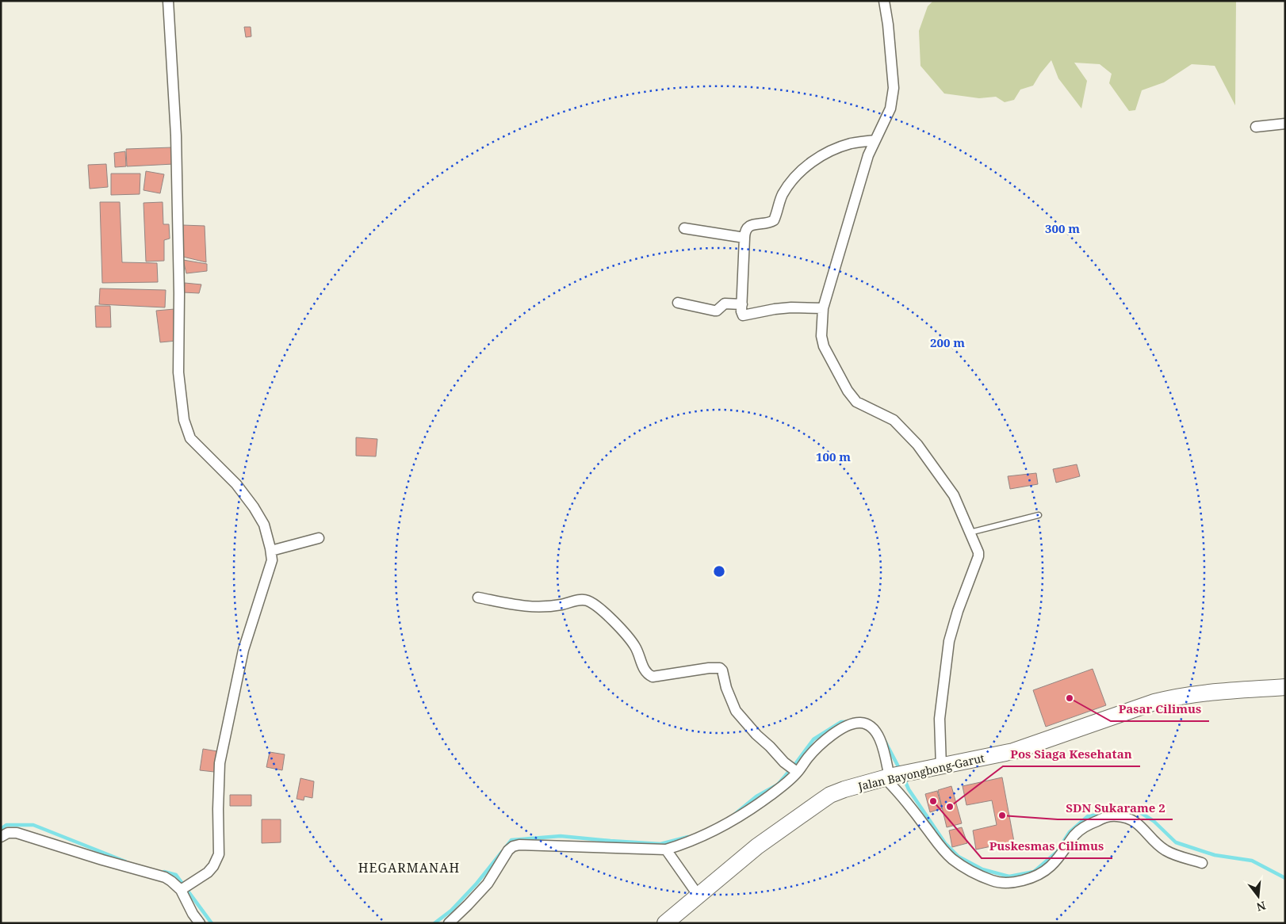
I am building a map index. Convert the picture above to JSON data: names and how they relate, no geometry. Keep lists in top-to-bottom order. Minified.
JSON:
{"streets":{"main road":["Jalan Bayongbong-Garut"]},"districts":["HEGARMANAH"],"places":["Pasar Cilimus","Puskesmas Cilimus","Pos Siaga Kesehatan","SDN Sukarame 2"],"north":"bottom","rings":["300 m","200 m","100 m"]}
